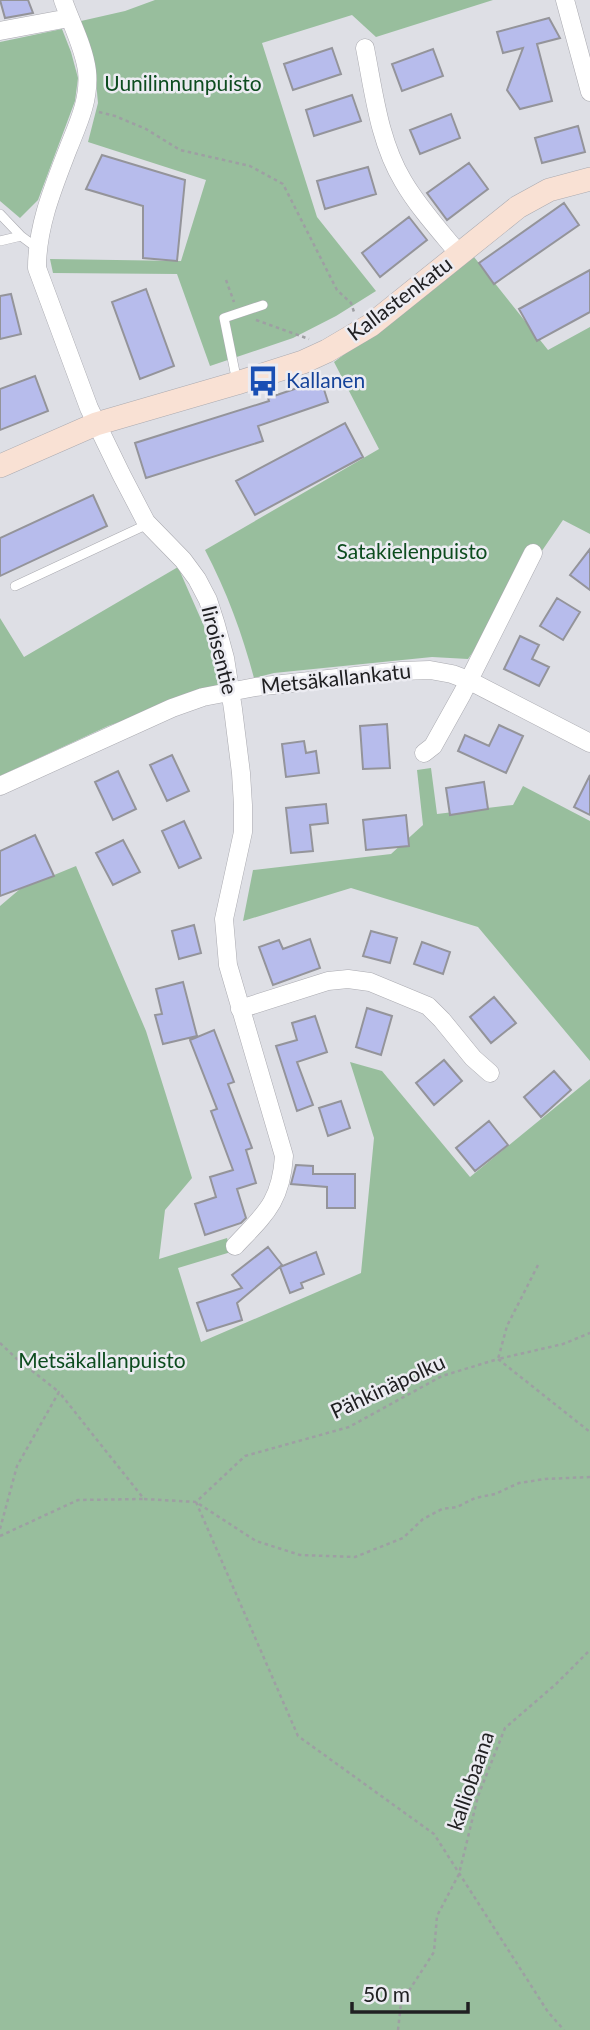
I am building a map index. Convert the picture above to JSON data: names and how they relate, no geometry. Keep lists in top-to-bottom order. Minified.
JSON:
{"streets":{"street":["Kallastenkatu","Iiroisentie","Metsäkallankatu"],"path":["Pähkinäpolku","kalliobaana"]},"crossings":[["Kallastenkatu","Iiroisentie"],["Iiroisentie","Metsäkallankatu"]],"parks":["Uunilinnunpuisto","Satakielenpuisto","Metsäkallanpuisto"],"places":{"bus stop":["Kallanen"]},"scale_bar":"50 m"}
